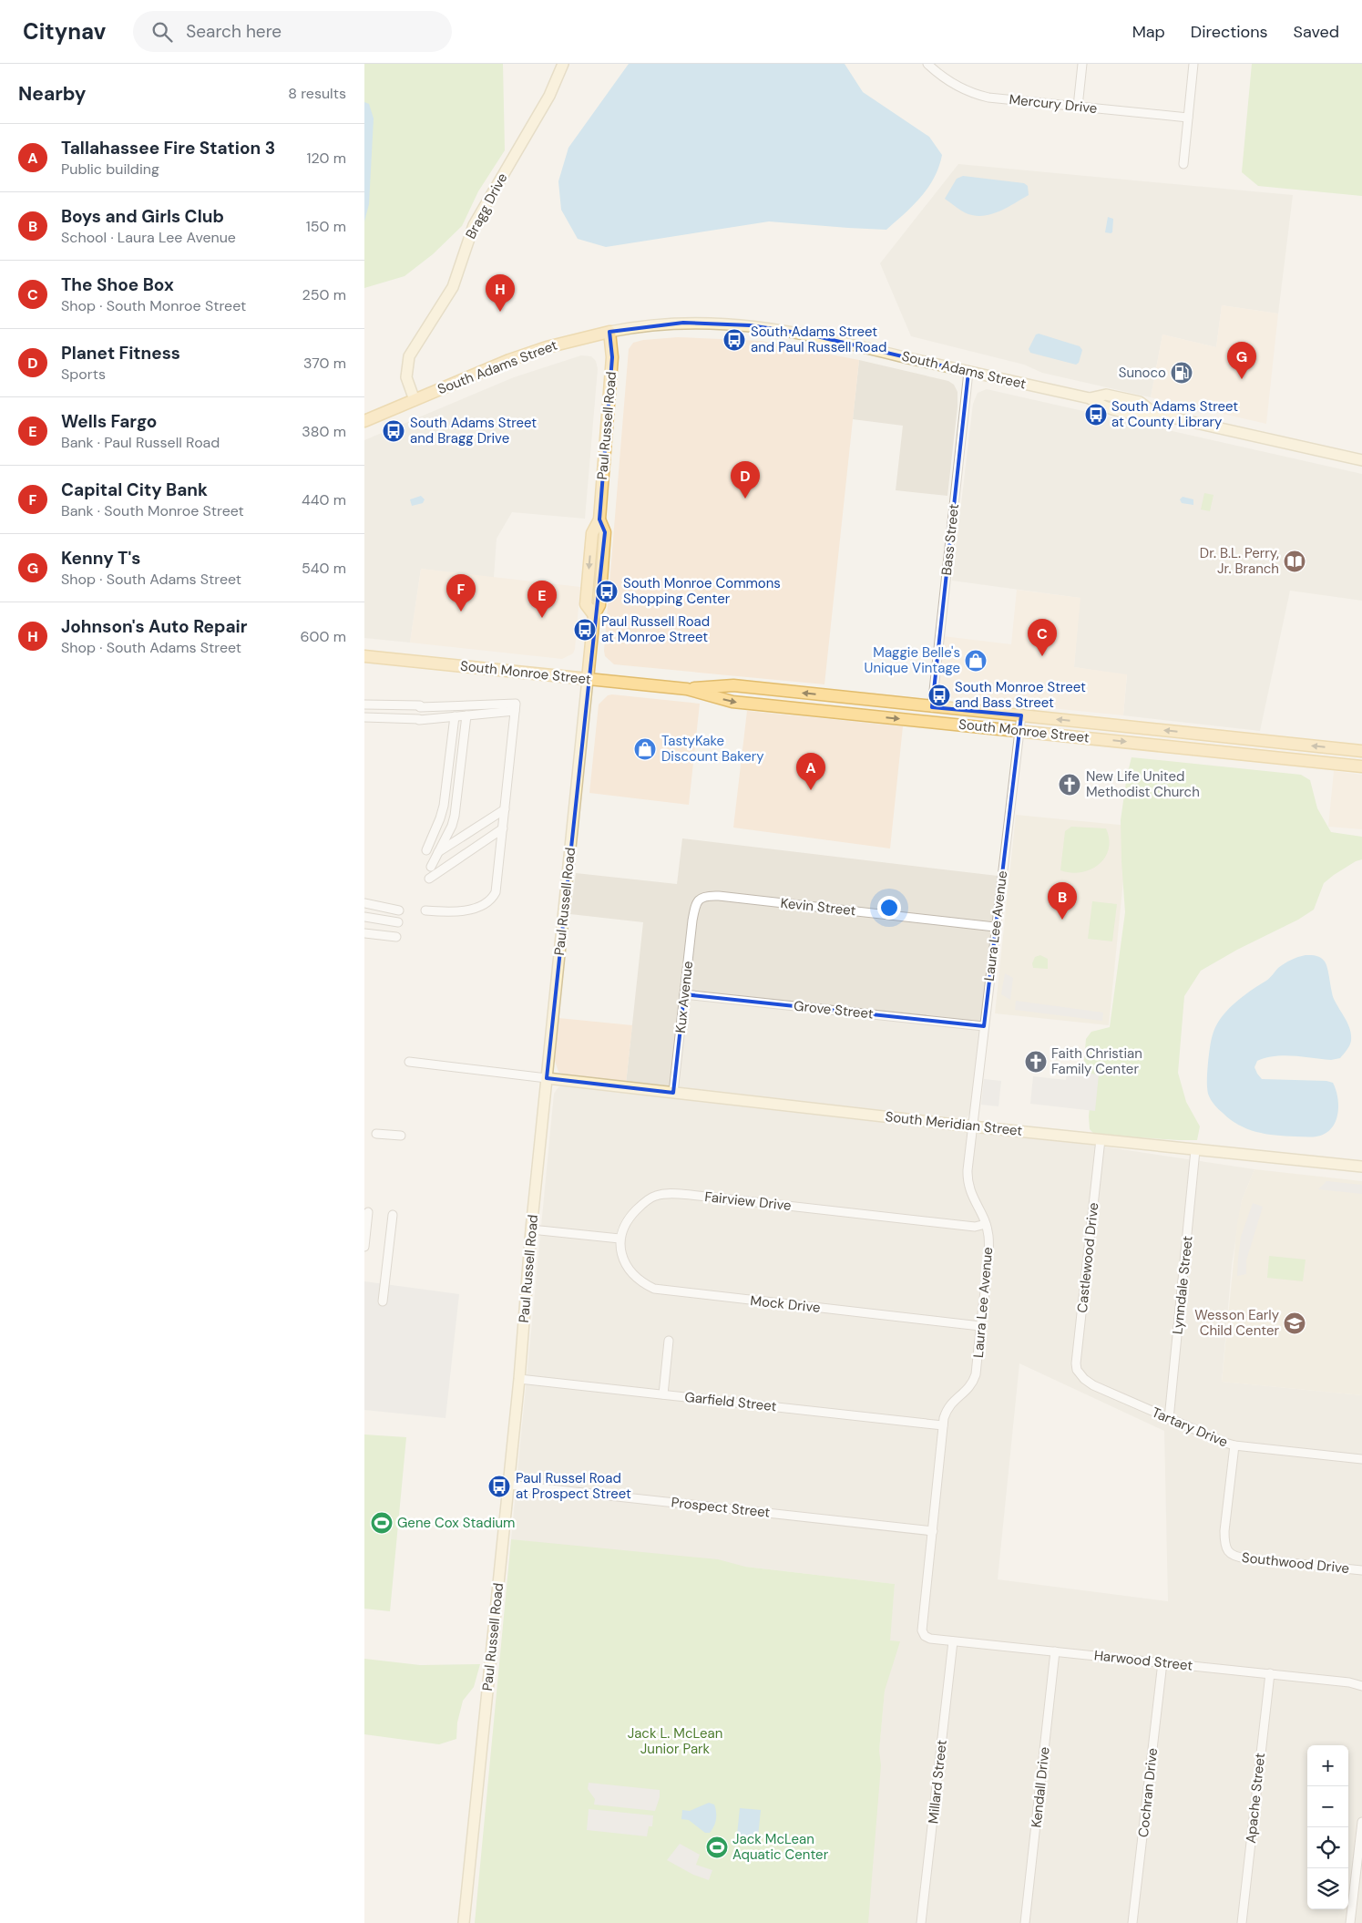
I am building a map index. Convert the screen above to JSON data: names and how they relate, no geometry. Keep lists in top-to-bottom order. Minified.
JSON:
{"streets":{"main road":["South Adams Street","Paul Russell Road","South Monroe Street"],"street":["Mercury Drive","Bragg Drive","Bass Street","Kevin Street","Laura Lee Avenue","Kux Avenue","Grove Street","South Meridian Street","Fairview Drive","Castlewood Drive","Lynndale Street","Mock Drive","Garfield Street","Tartary Drive","Prospect Street","Southwood Drive","Harwood Street","Millard Street","Kendall Drive","Cochran Drive","Apache Street"]},"crossings":[["Bragg Drive","South Adams Street"],["South Adams Street","Paul Russell Road"],["South Adams Street","Bass Street"],["Paul Russell Road","South Monroe Street"],["Paul Russell Road","South Meridian Street"],["Paul Russell Road","Garfield Street"],["Paul Russell Road","Prospect Street"],["Bass Street","South Monroe Street"],["South Monroe Street","Laura Lee Avenue"],["Kevin Street","Laura Lee Avenue"],["Kevin Street","Kux Avenue"],["Laura Lee Avenue","Grove Street"],["Laura Lee Avenue","South Meridian Street"],["Laura Lee Avenue","Fairview Drive"],["Laura Lee Avenue","Mock Drive"],["Laura Lee Avenue","Garfield Street"],["Laura Lee Avenue","Prospect Street"],["Laura Lee Avenue","Harwood Street"],["Kux Avenue","Grove Street"],["Kux Avenue","South Meridian Street"],["South Meridian Street","Castlewood Drive"],["South Meridian Street","Lynndale Street"],["Fairview Drive","Mock Drive"],["Castlewood Drive","Tartary Drive"],["Lynndale Street","Tartary Drive"],["Tartary Drive","Southwood Drive"],["Harwood Street","Millard Street"],["Harwood Street","Kendall Drive"],["Harwood Street","Cochran Drive"],["Harwood Street","Apache Street"]],"parks":["Jack L. McLean Junior Park"],"places":{"bus stop":["South Adams Street and Paul Russell Road","South Adams Street at County Library","South Adams Street and Bragg Drive","South Monroe Commons Shopping Center","Paul Russell Road at Monroe Street","South Monroe Street and Bass Street","Paul Russel Road at Prospect Street"],"fuel station":["Sunoco"],"library":["Dr. B.L. Perry, Jr. Branch"],"shop":["Maggie Belle's Unique Vintage","TastyKake Discount Bakery"],"church":["New Life United Methodist Church","Faith Christian Family Center"],"school or university":["Wesson Early Child Center"],"sports":["Gene Cox Stadium","Jack McLean Aquatic Center"]},"page":{"header":"Citynav","search":"Search here","nav":["Map","Directions","Saved"],"heading":["Nearby","8 results"],"list":[{"mark":"A","name":"Tallahassee Fire Station 3","note":"Public building","value":"120 m"},{"mark":"B","name":"Boys and Girls Club","note":"School · Laura Lee Avenue","value":"150 m"},{"mark":"C","name":"The Shoe Box","note":"Shop · South Monroe Street","value":"250 m"},{"mark":"D","name":"Planet Fitness","note":"Sports","value":"370 m"},{"mark":"E","name":"Wells Fargo","note":"Bank · Paul Russell Road","value":"380 m"},{"mark":"F","name":"Capital City Bank","note":"Bank · South Monroe Street","value":"440 m"},{"mark":"G","name":"Kenny T's","note":"Shop · South Adams Street","value":"540 m"},{"mark":"H","name":"Johnson's Auto Repair","note":"Shop · South Adams Street","value":"600 m"}],"pins":["H","G","D","F","E","C","A","B"],"map_buttons":["+","−"]}}
